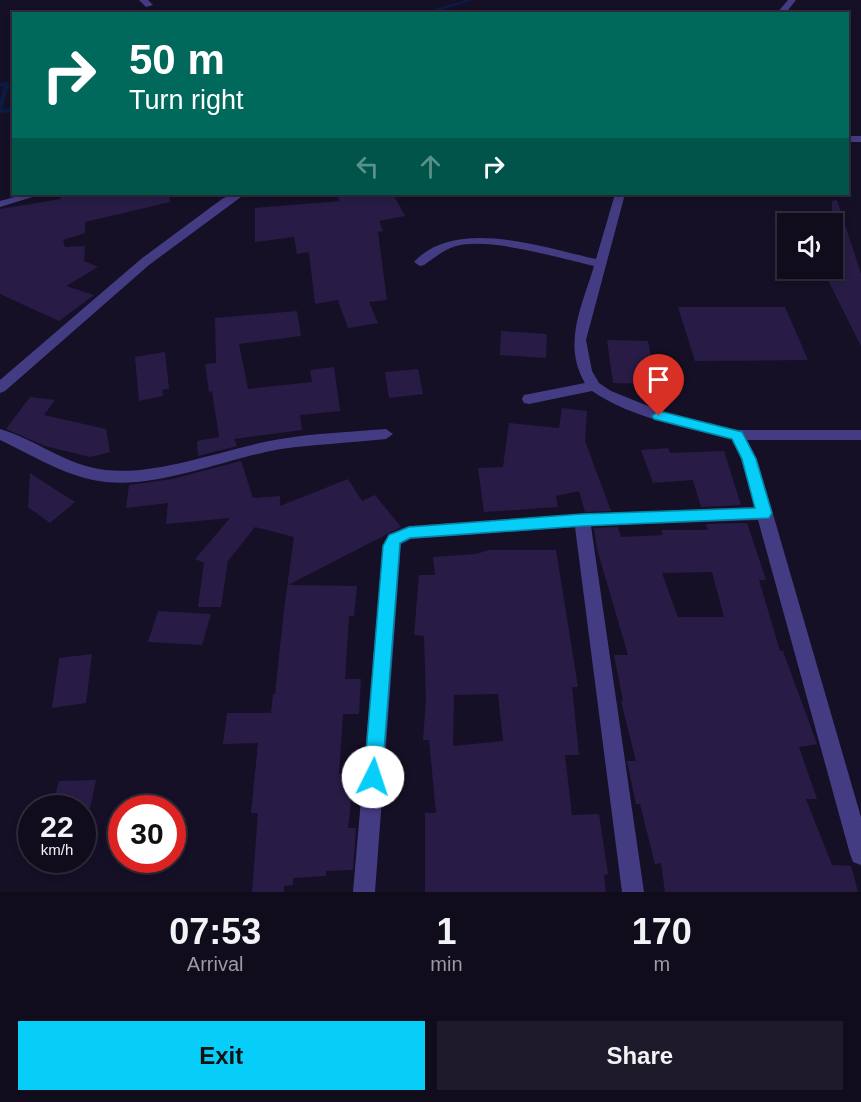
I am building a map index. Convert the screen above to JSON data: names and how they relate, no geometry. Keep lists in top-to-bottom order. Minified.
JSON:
{"page":{"turn":["50 m","Turn right"],"speed":"22 km/h","limit":"30","eta":["07:53","Arrival","1","min","170","m"],"buttons":["Exit","Share"]}}
